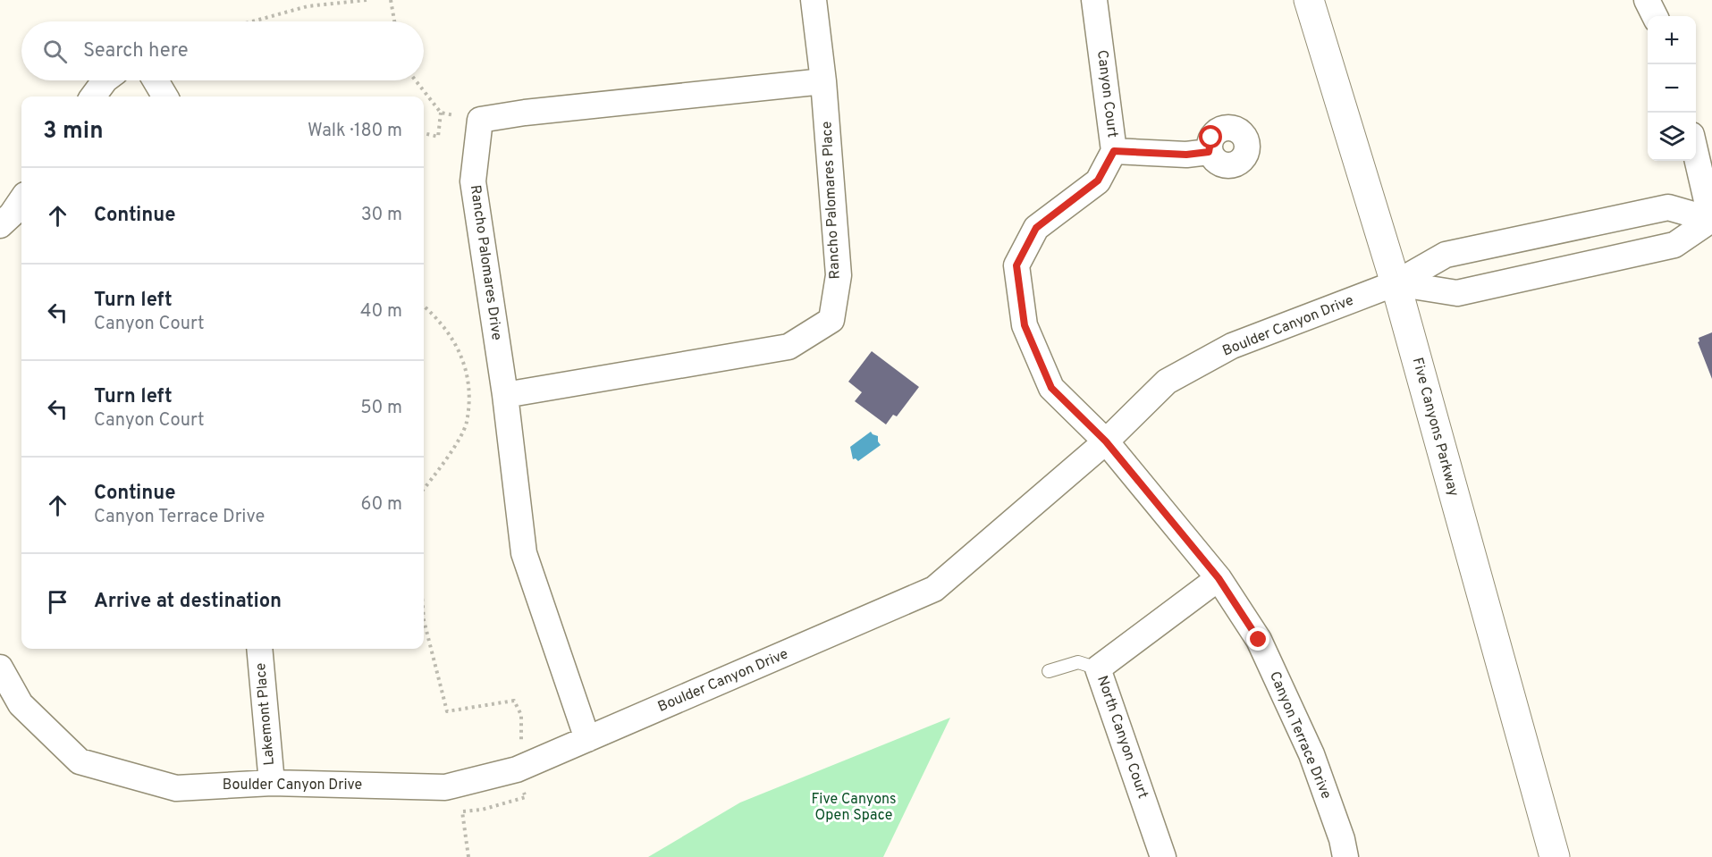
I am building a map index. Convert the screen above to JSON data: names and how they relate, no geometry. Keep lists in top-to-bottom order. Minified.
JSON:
{"streets":{"main road":["Five Canyons Parkway"],"street":["Canyon Court","Rancho Palomares Place","Rancho Palomares Drive","Boulder Canyon Drive","Lakemont Place","Canyon Terrace Drive","North Canyon Court"]},"crossings":[["Canyon Court","Boulder Canyon Drive"],["Canyon Court","Canyon Terrace Drive"],["Rancho Palomares Place","Rancho Palomares Drive"],["Rancho Palomares Drive","Boulder Canyon Drive"],["Boulder Canyon Drive","Five Canyons Parkway"],["Boulder Canyon Drive","Lakemont Place"],["Boulder Canyon Drive","Canyon Terrace Drive"],["Canyon Terrace Drive","North Canyon Court"]],"parks":["Five Canyons Open Space"],"page":{"map_buttons":["+","−"],"search":"Search here","heading":["3 min","Walk · 180 m"],"list":[["Continue","30 m"],["Turn left","Canyon Court","40 m"],["Turn left","Canyon Court","50 m"],["Continue","Canyon Terrace Drive","60 m"],"Arrive at destination"]}}
